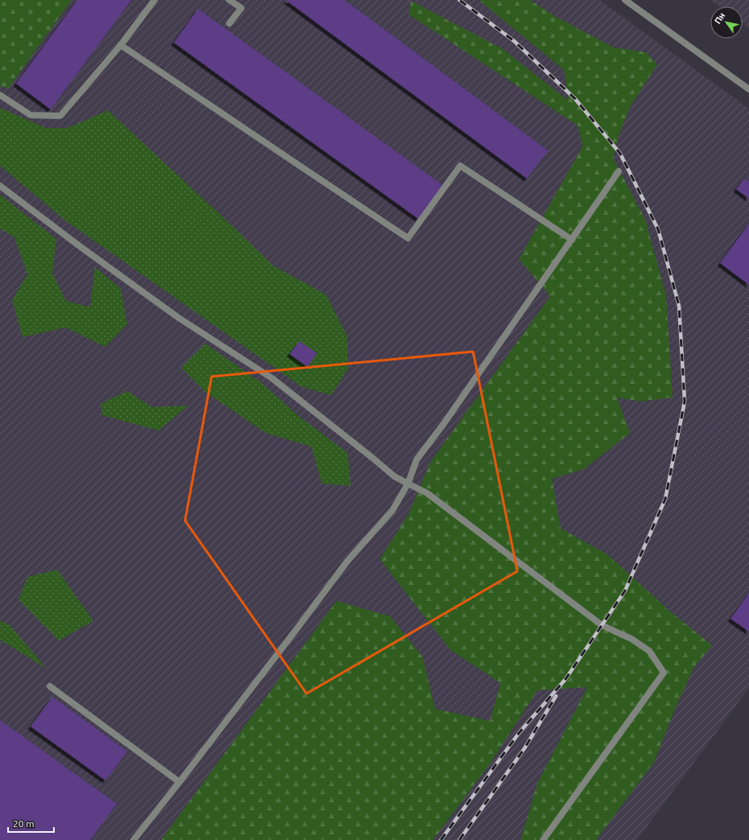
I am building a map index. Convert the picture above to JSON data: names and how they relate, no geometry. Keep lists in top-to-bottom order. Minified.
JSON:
{"scale_bar":"20 m","north":"top left"}
